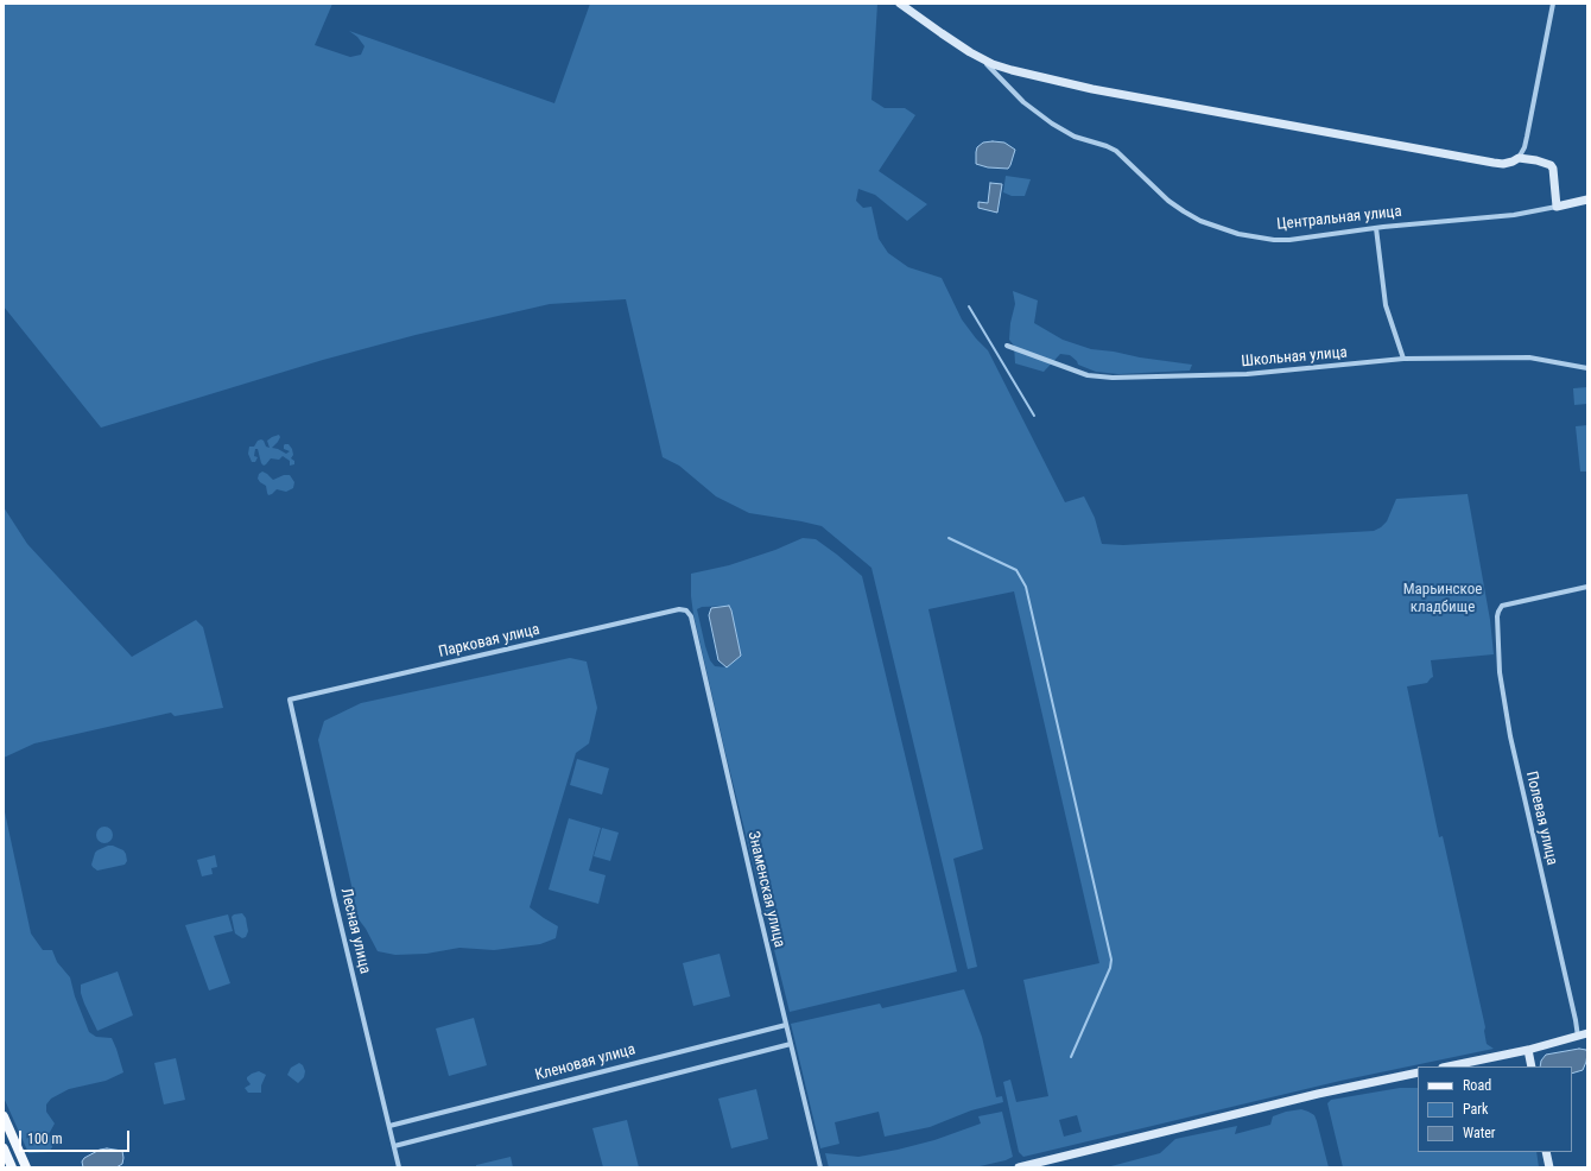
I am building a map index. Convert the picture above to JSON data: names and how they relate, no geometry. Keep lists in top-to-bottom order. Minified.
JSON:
{"streets":{"street":["Центральная улица","Школьная улица","Парковая улица","Полевая улица","Знаменская улица","Лесная улица","Кленовая улица"]},"crossings":[["Парковая улица","Знаменская улица"],["Парковая улица","Лесная улица"],["Знаменская улица","Кленовая улица"],["Лесная улица","Кленовая улица"]],"parks":["Марьинское кладбище"],"legend":["Road","Park","Water"],"scale_bar":"100 m"}
